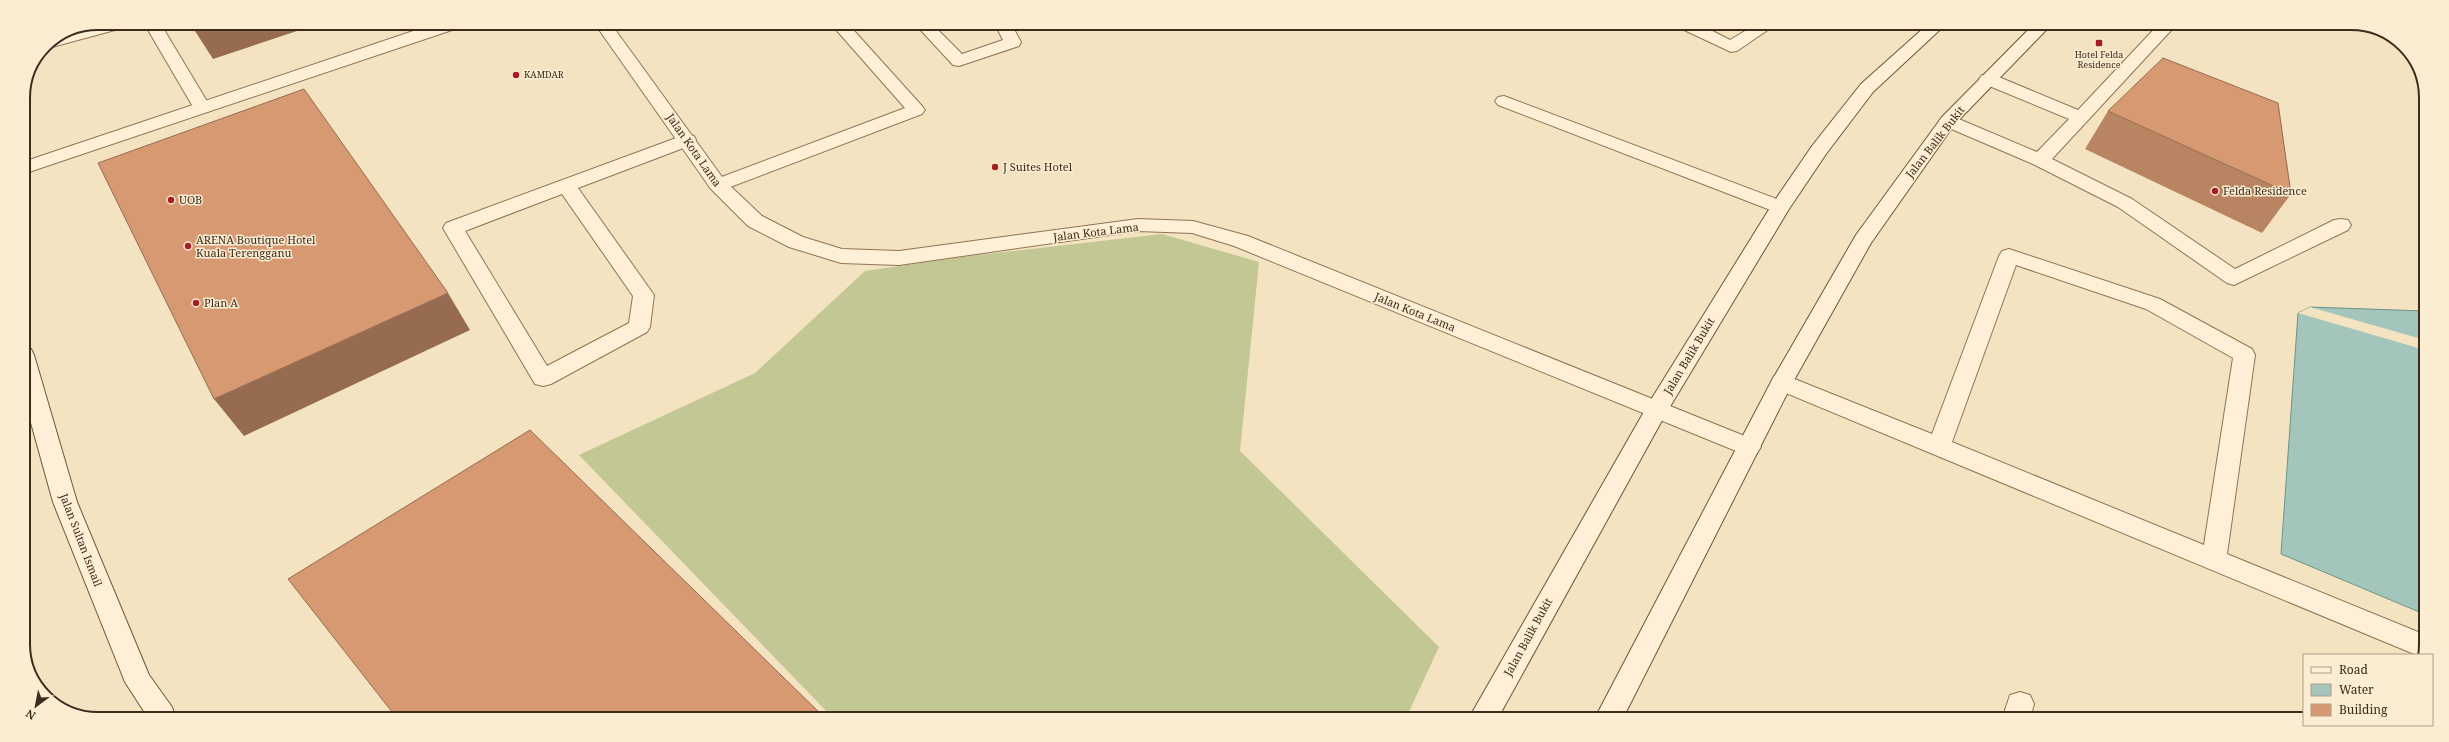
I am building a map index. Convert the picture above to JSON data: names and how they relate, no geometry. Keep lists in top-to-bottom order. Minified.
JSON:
{"streets":{"main road":["Jalan Balik Bukit","Jalan Kota Lama","Jalan Sultan Ismail"]},"crossings":[["Jalan Balik Bukit","Jalan Kota Lama"]],"places":{"transit":["Hotel Felda Residence"],"other":["KAMDAR","J Suites Hotel","Felda Residence","UOB","ARENA Boutique Hotel Kuala Terengganu","Plan A"]},"legend":["Road","Water","Building"],"north":"bottom left"}
